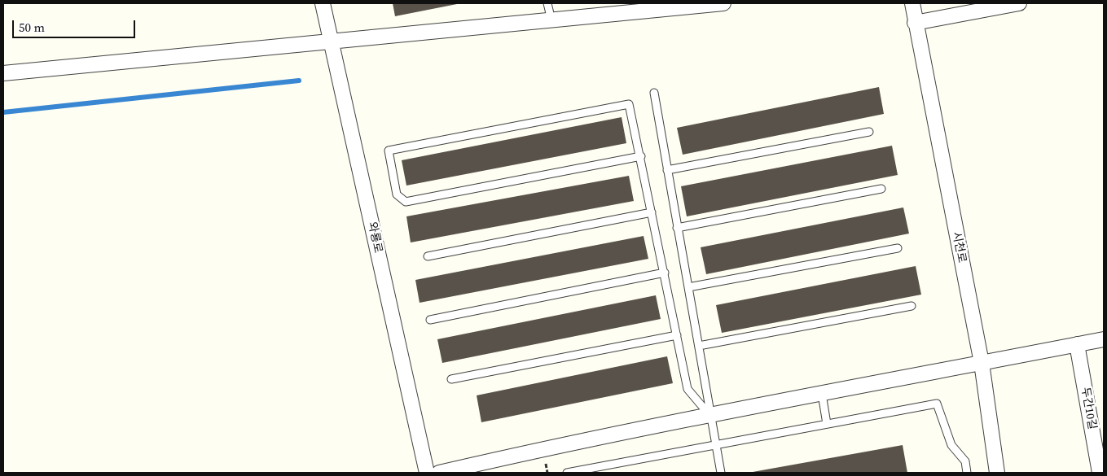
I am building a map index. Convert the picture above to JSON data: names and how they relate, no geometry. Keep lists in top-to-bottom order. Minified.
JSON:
{"streets":{"street":["와룡로","시천로","두간10길"]},"scale_bar":"50 m"}
